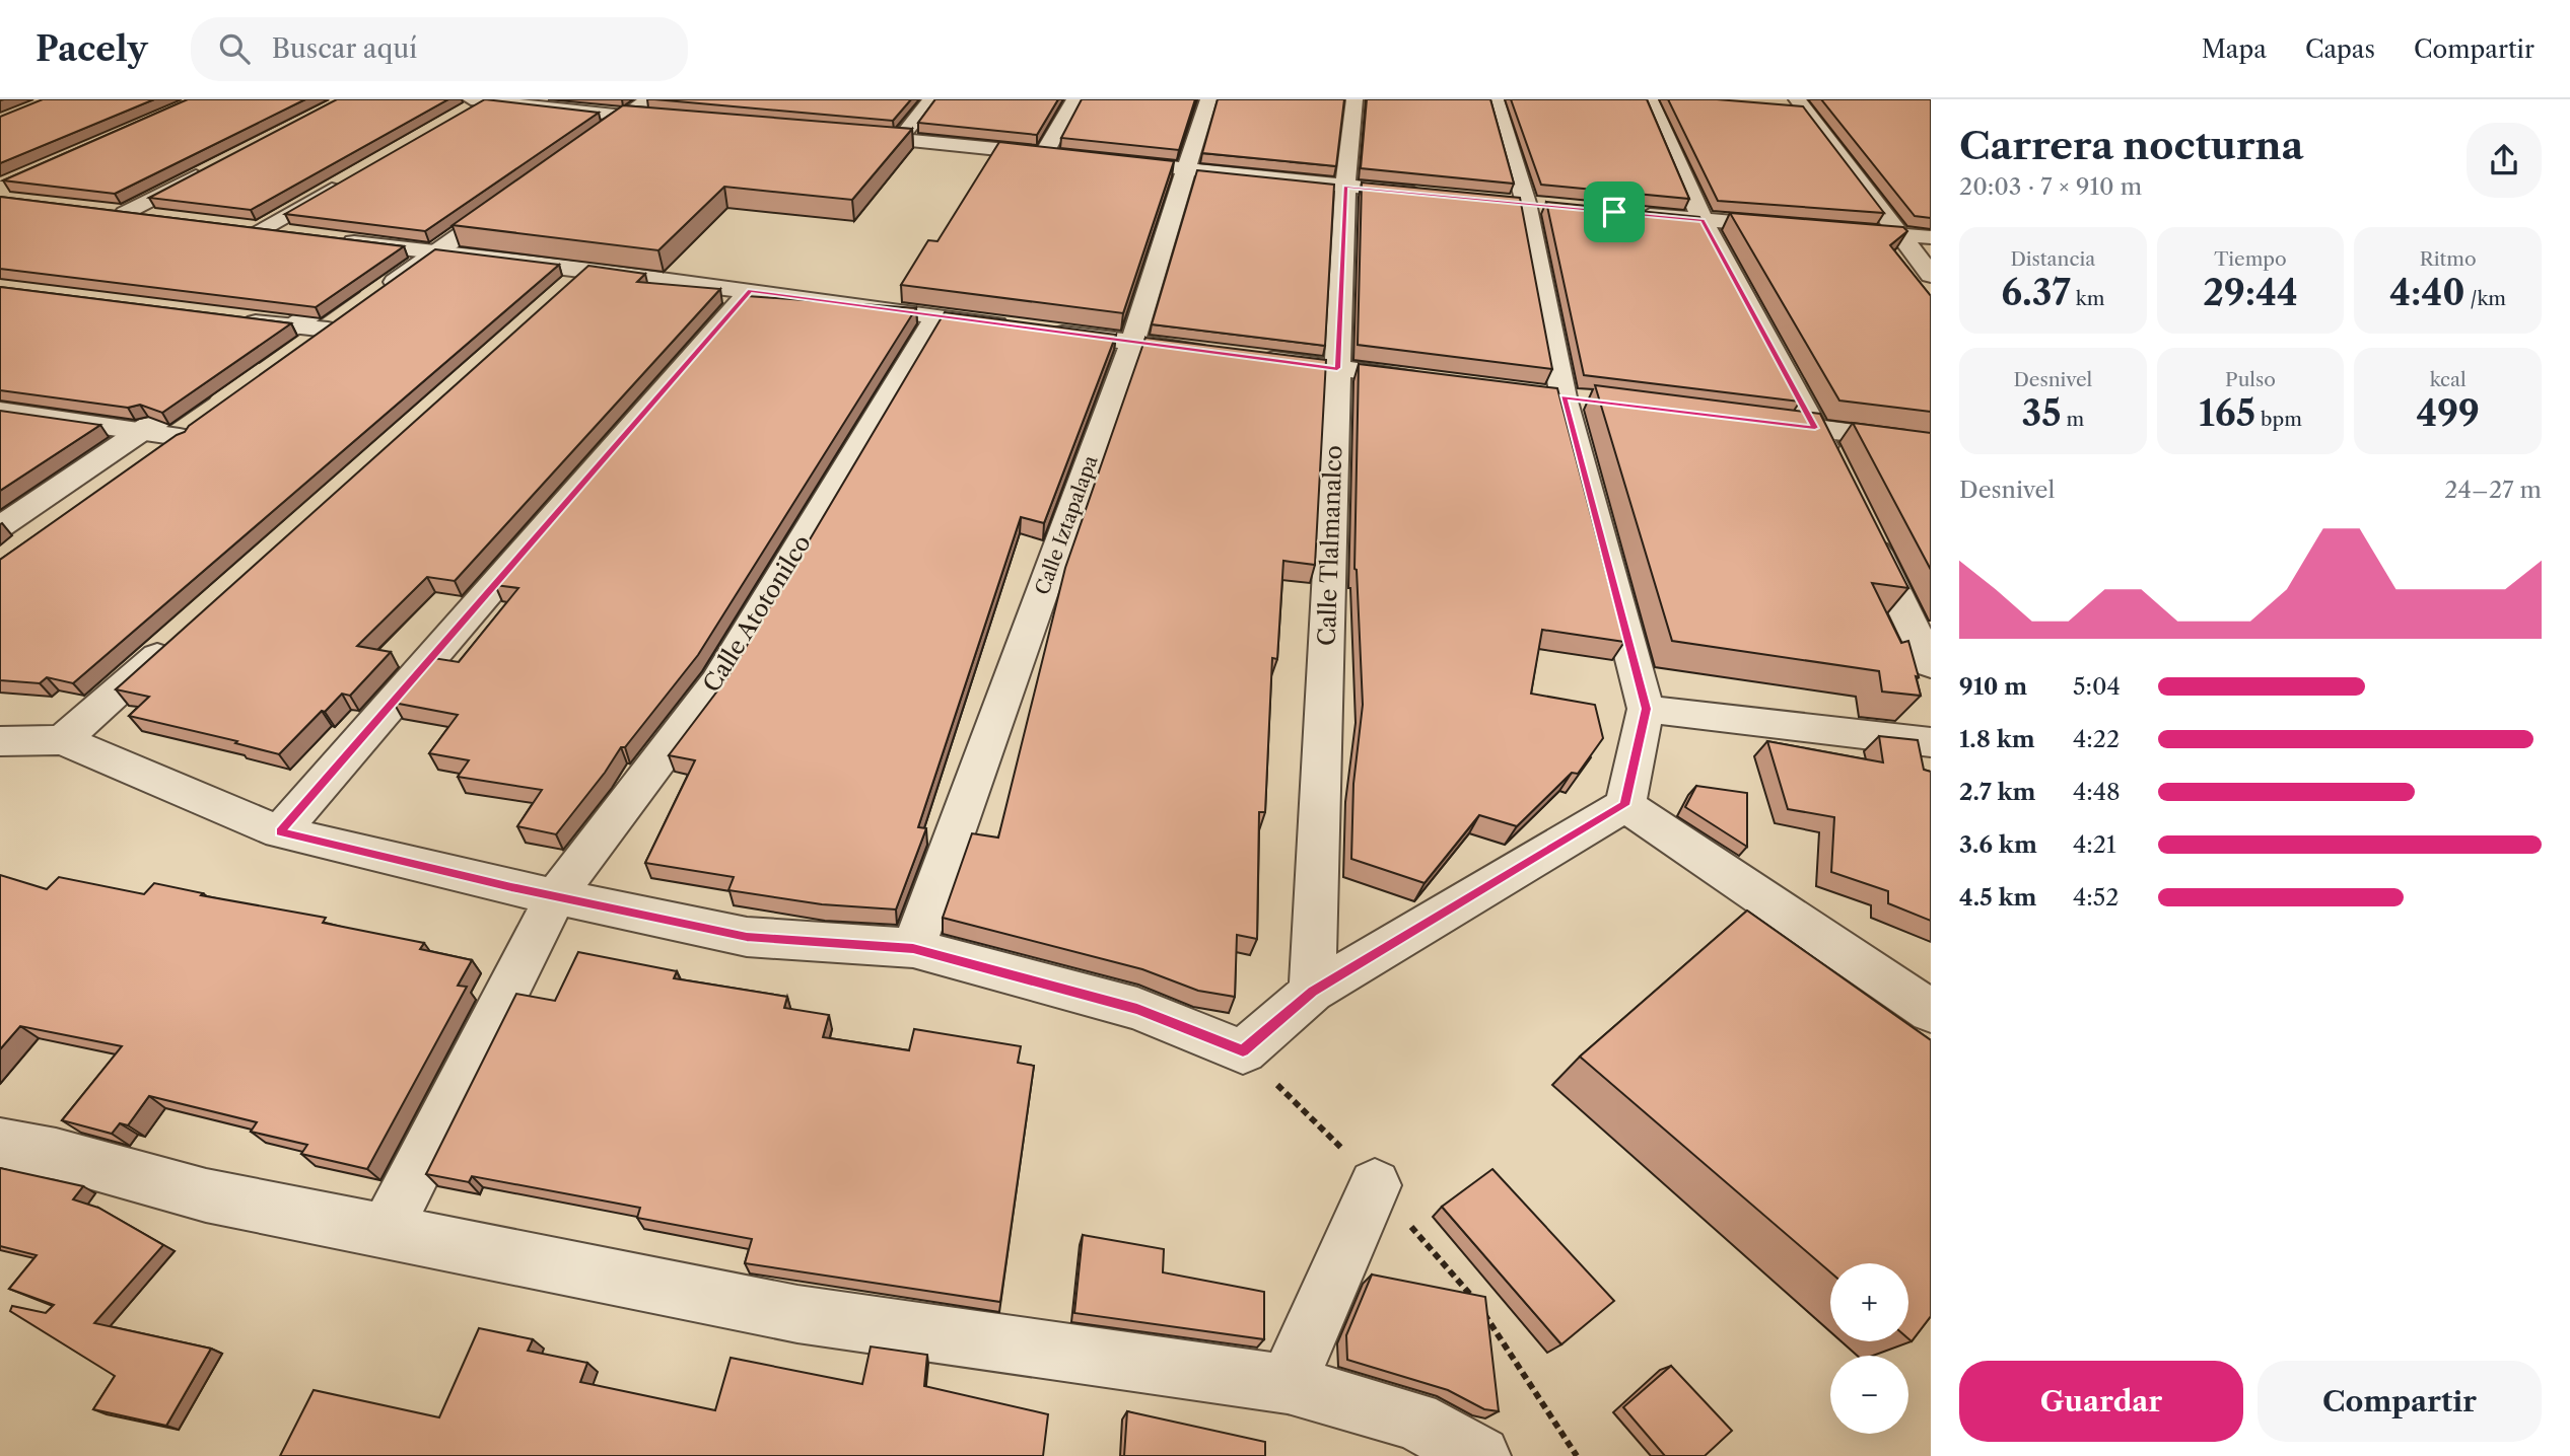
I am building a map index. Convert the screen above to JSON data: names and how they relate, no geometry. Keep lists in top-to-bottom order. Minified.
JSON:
{"streets":{"street":["Calle Iztapalapa","Calle Tlalmanalco","Calle Atotonilco"]},"page":{"header":"Pacely","search":"Buscar aquí","nav":["Mapa","Capas","Compartir"],"heading":["Carrera nocturna","20:03 · 7 × 910 m"],"stats":[["Distancia","6.37 km"],["Tiempo","29:44"],["Ritmo","4:40 /km"],["Desnivel","35 m"],["Pulso","165 bpm"],["kcal","499"]],"chart":["Desnivel","24–27 m"],"list":[{"name":"910 m","note":"5:04"},{"name":"1.8 km","note":"4:22"},{"name":"2.7 km","note":"4:48"},{"name":"3.6 km","note":"4:21"},{"name":"4.5 km","note":"4:52"}],"map_buttons":["+","−"],"buttons":["Guardar","Compartir"]}}
